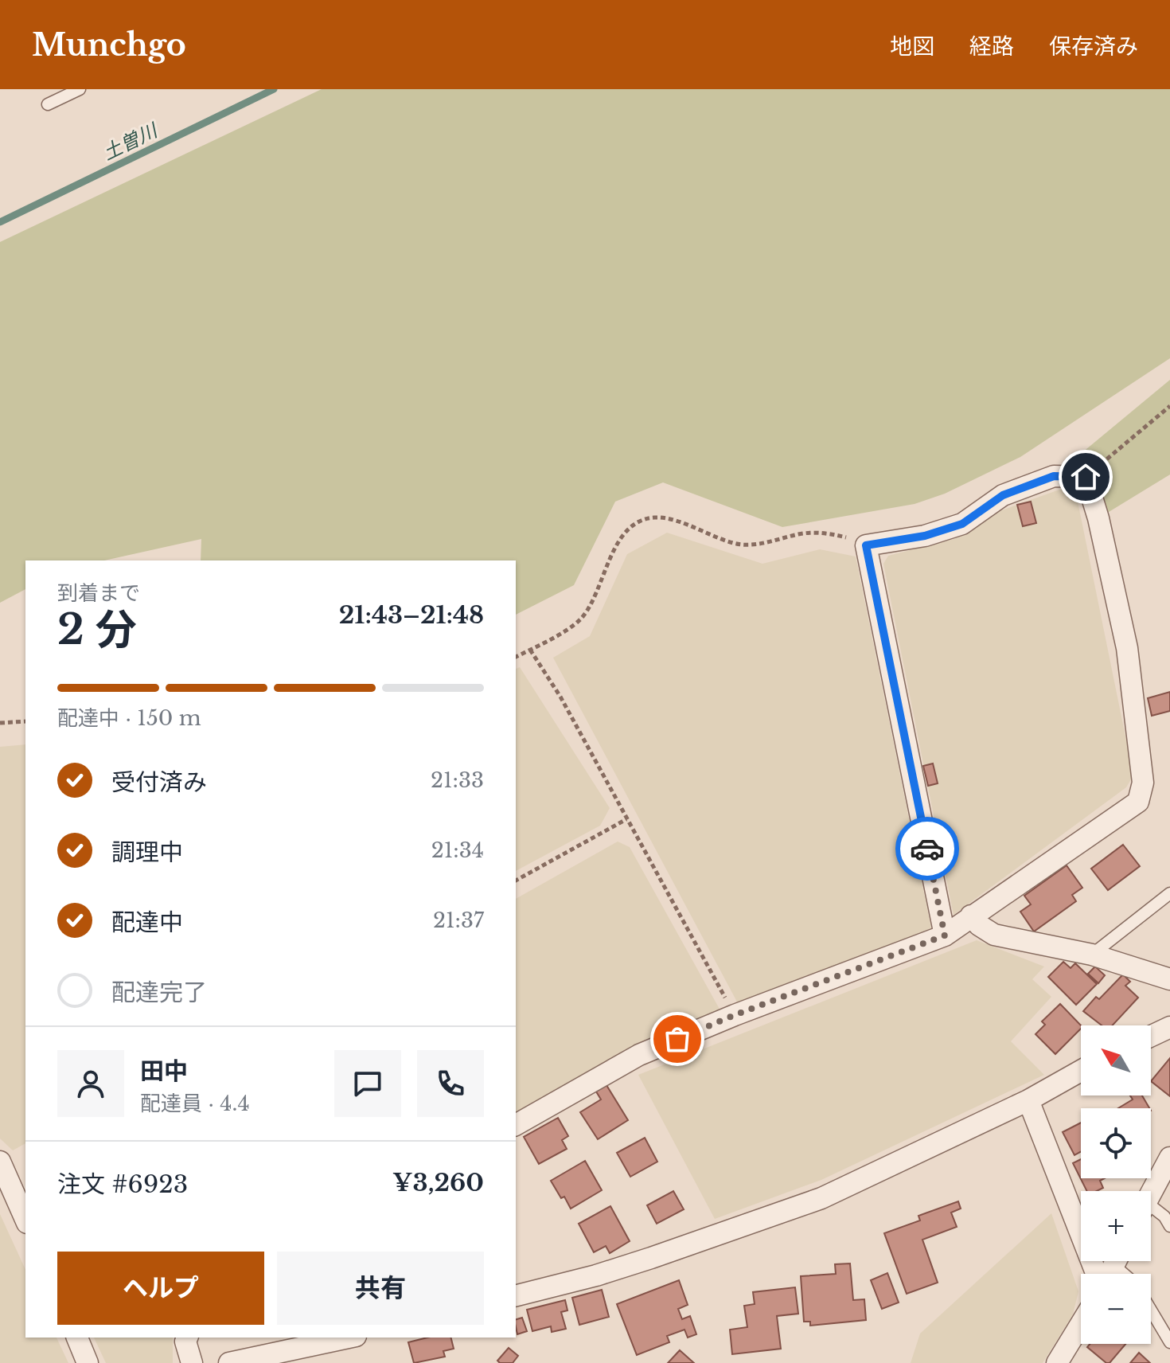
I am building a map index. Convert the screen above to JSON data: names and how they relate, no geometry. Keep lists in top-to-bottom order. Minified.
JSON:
{"water":["土曽川"],"north":"top left","page":{"header":"Munchgo","nav":["地図","経路","保存済み"],"heading":["2 分","到着まで","21:43–21:48"],"panel":["田中","配達員 · 4.4","注文 #6923","¥3,260"],"bar":"配達中 · 150 m","list":[["受付済み","21:33"],["調理中","21:34"],["配達中","21:37"],"配達完了"],"map_buttons":["+","−"],"buttons":["ヘルプ","共有"]}}
